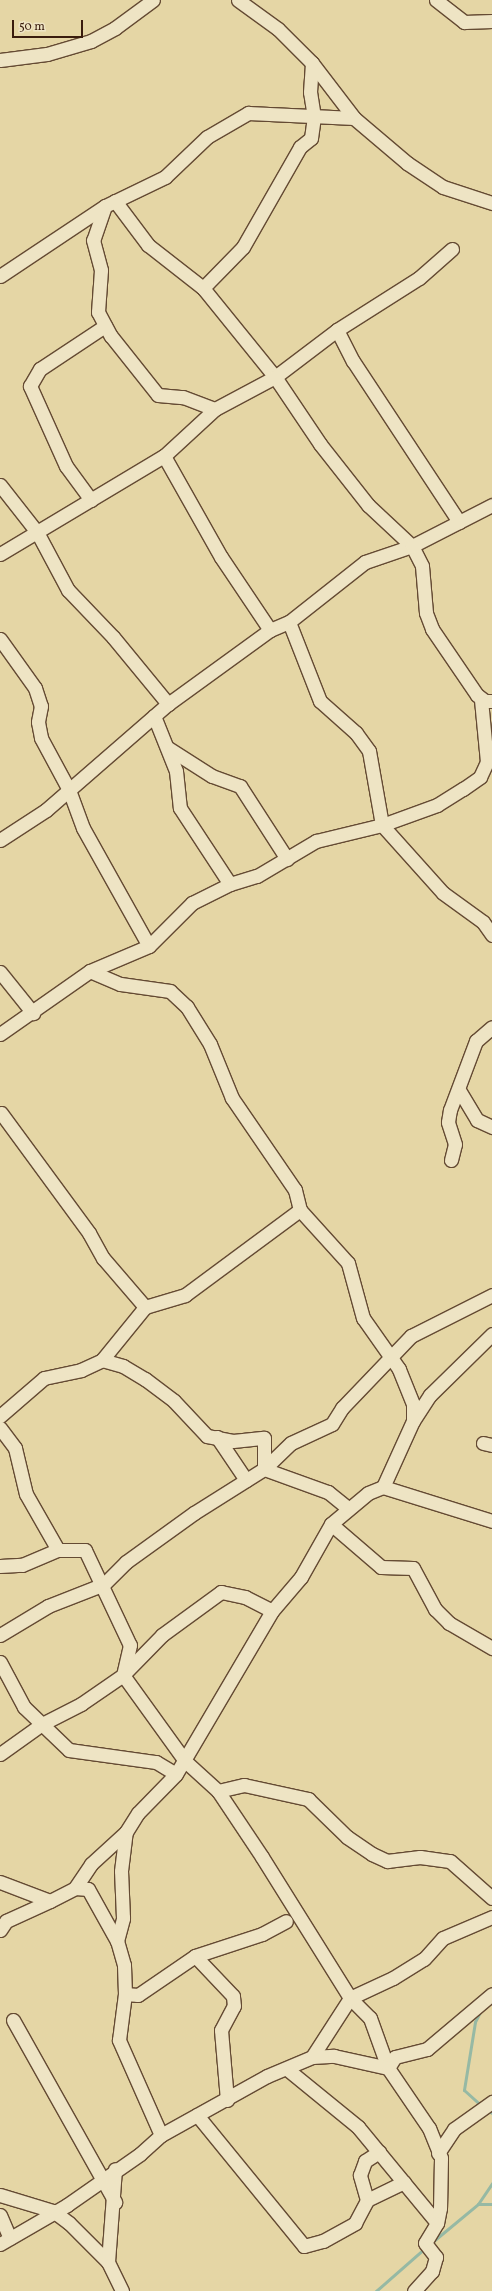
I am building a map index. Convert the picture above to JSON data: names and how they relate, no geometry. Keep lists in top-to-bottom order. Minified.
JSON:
{"scale_bar":"50 m"}
